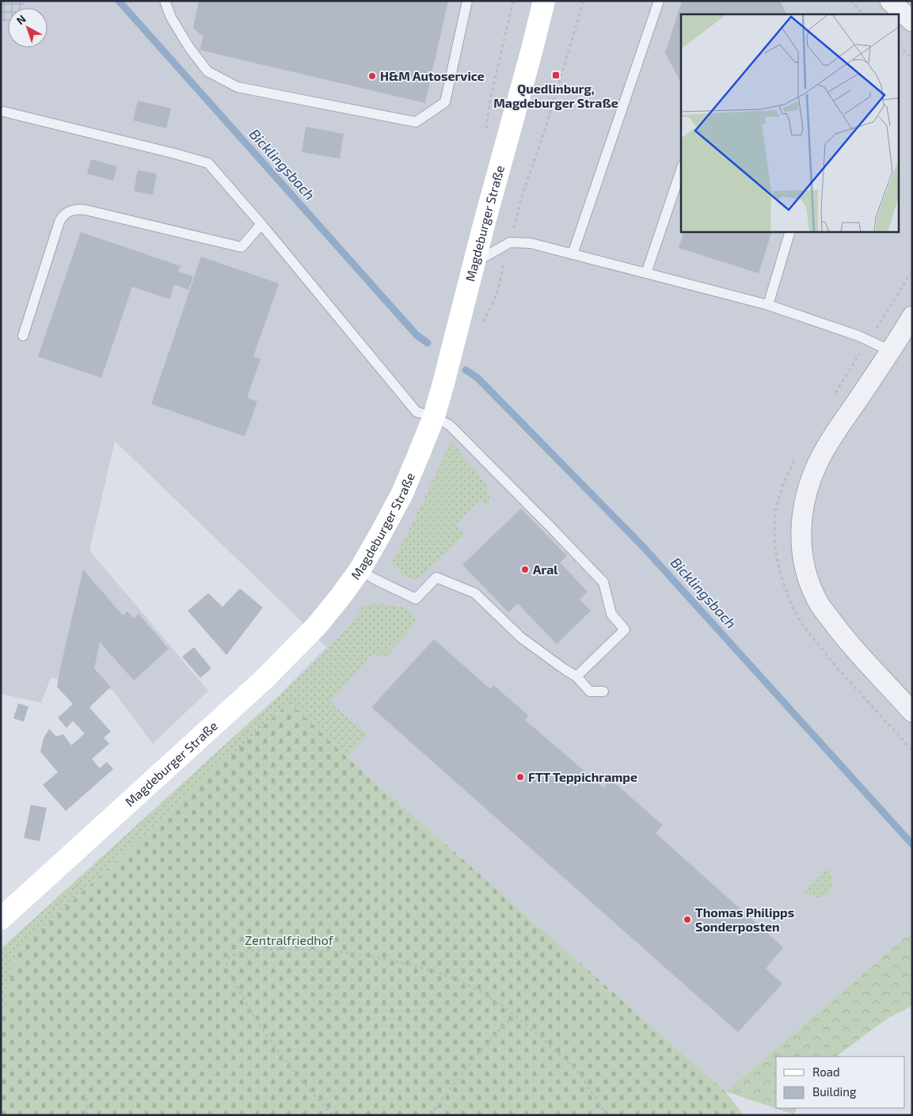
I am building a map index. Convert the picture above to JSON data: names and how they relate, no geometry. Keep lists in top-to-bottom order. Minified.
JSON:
{"streets":{"main road":["Magdeburger Straße"]},"water":["Bicklingsbach"],"parks":["Zentralfriedhof"],"places":{"transit":["Quedlinburg, Magdeburger Straße"],"other":["H&M Autoservice","Aral","FTT Teppichrampe","Thomas Philipps Sonderposten"]},"legend":["Road","Building"],"north":"top left"}
